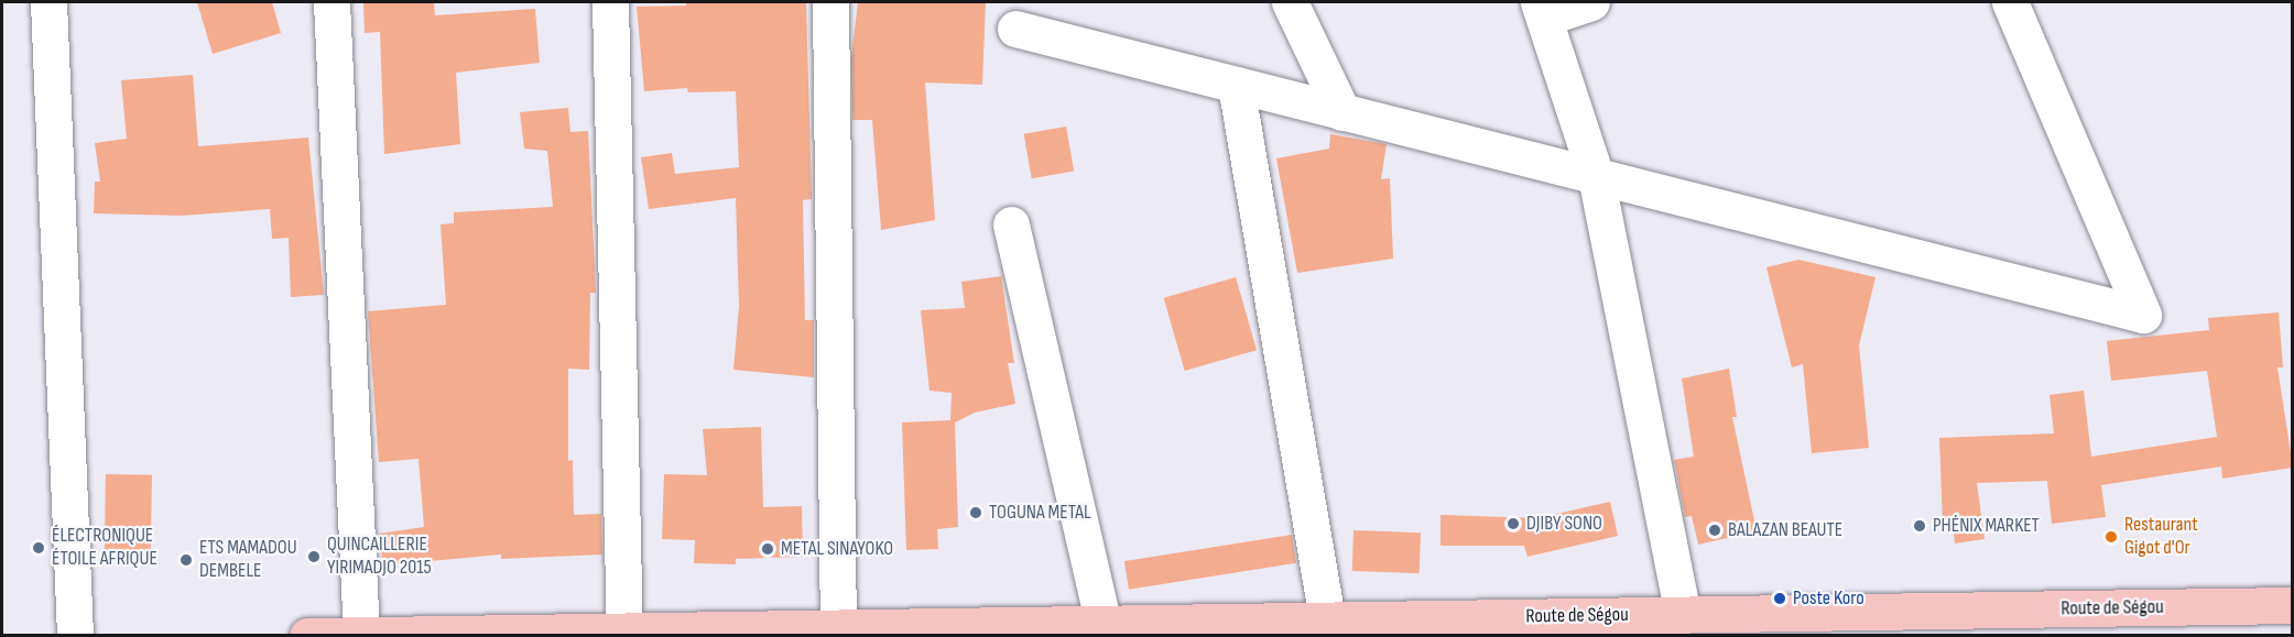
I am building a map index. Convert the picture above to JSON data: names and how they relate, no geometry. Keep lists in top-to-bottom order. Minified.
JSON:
{"streets":{"highway":["Route de Ségou"]},"places":["TOGUNA METAL","DJIBY SONO","PHÉNIX MARKET","BALAZAN BEAUTE","Restaurant Gigot d'Or","ÉLECTRONIQUE ÉTOILE AFRIQUE","METAL SINAYOKO","QUINCAILLERIE YIRIMADJO 2015","ETS MAMADOU DEMBELE","Poste Koro"]}
